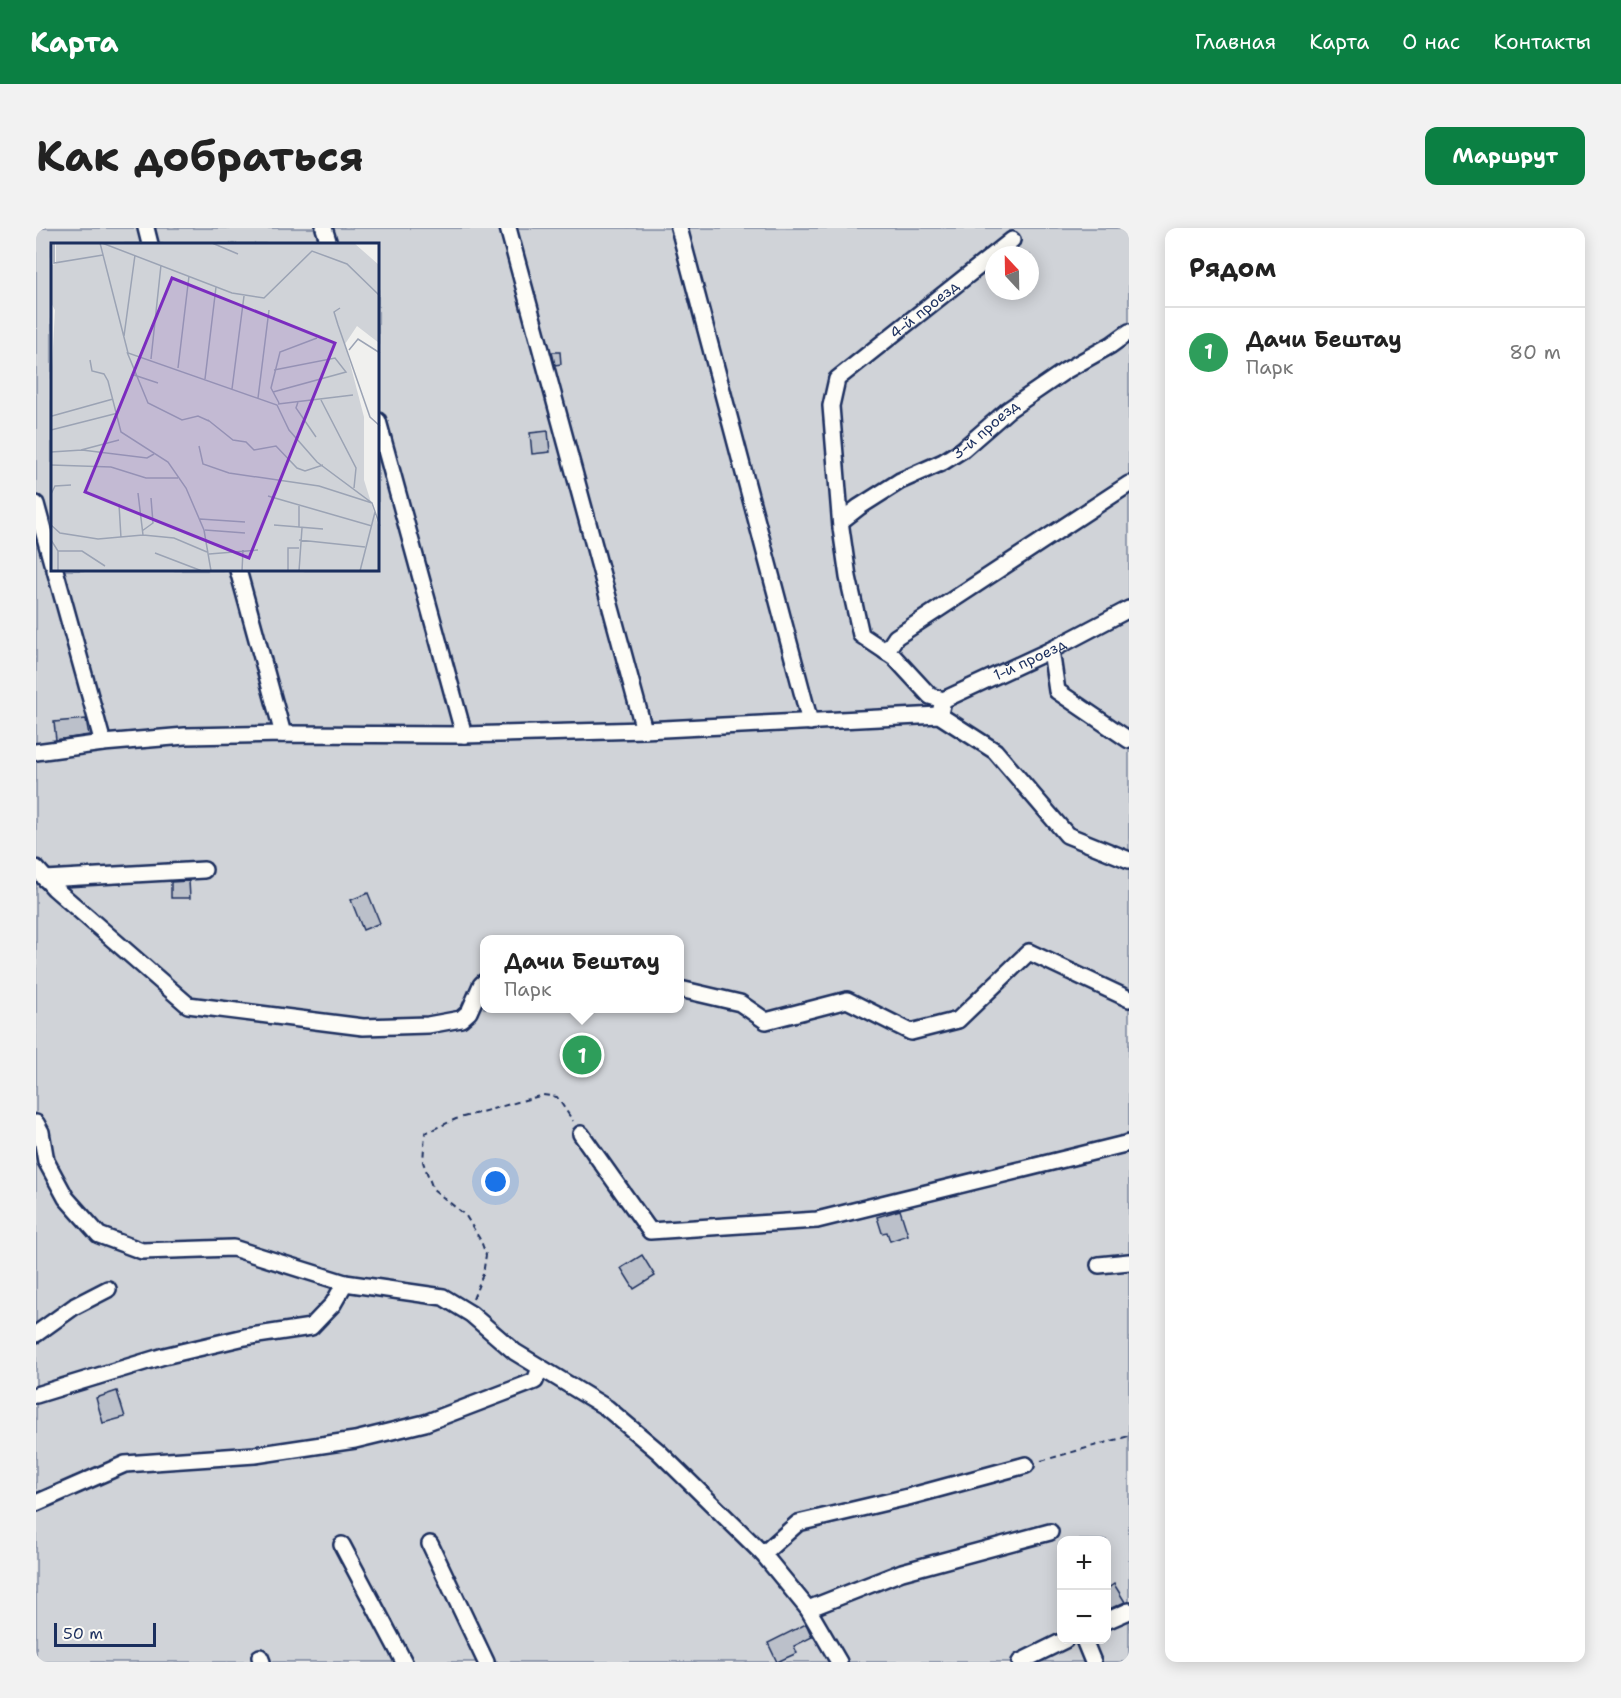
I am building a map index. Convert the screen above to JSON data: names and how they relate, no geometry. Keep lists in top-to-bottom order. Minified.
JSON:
{"streets":{"lane":["4-й проезд","3-й проезд","1-й проезд"]},"crossings":[["4-й проезд","3-й проезд"]],"scale_bar":"50 m","north":"top","page":{"header":"Карта","nav":["Главная","Карта","О нас","Контакты"],"buttons":"Маршрут","title":"Как добраться","heading":"Рядом","list":[{"mark":"1","name":"Дачи Бештау","note":"Парк","value":"80 m"}],"popup":["Дачи Бештау","Парк"],"pins":"1","map_buttons":["+","−"],"scale":"50 m"}}
